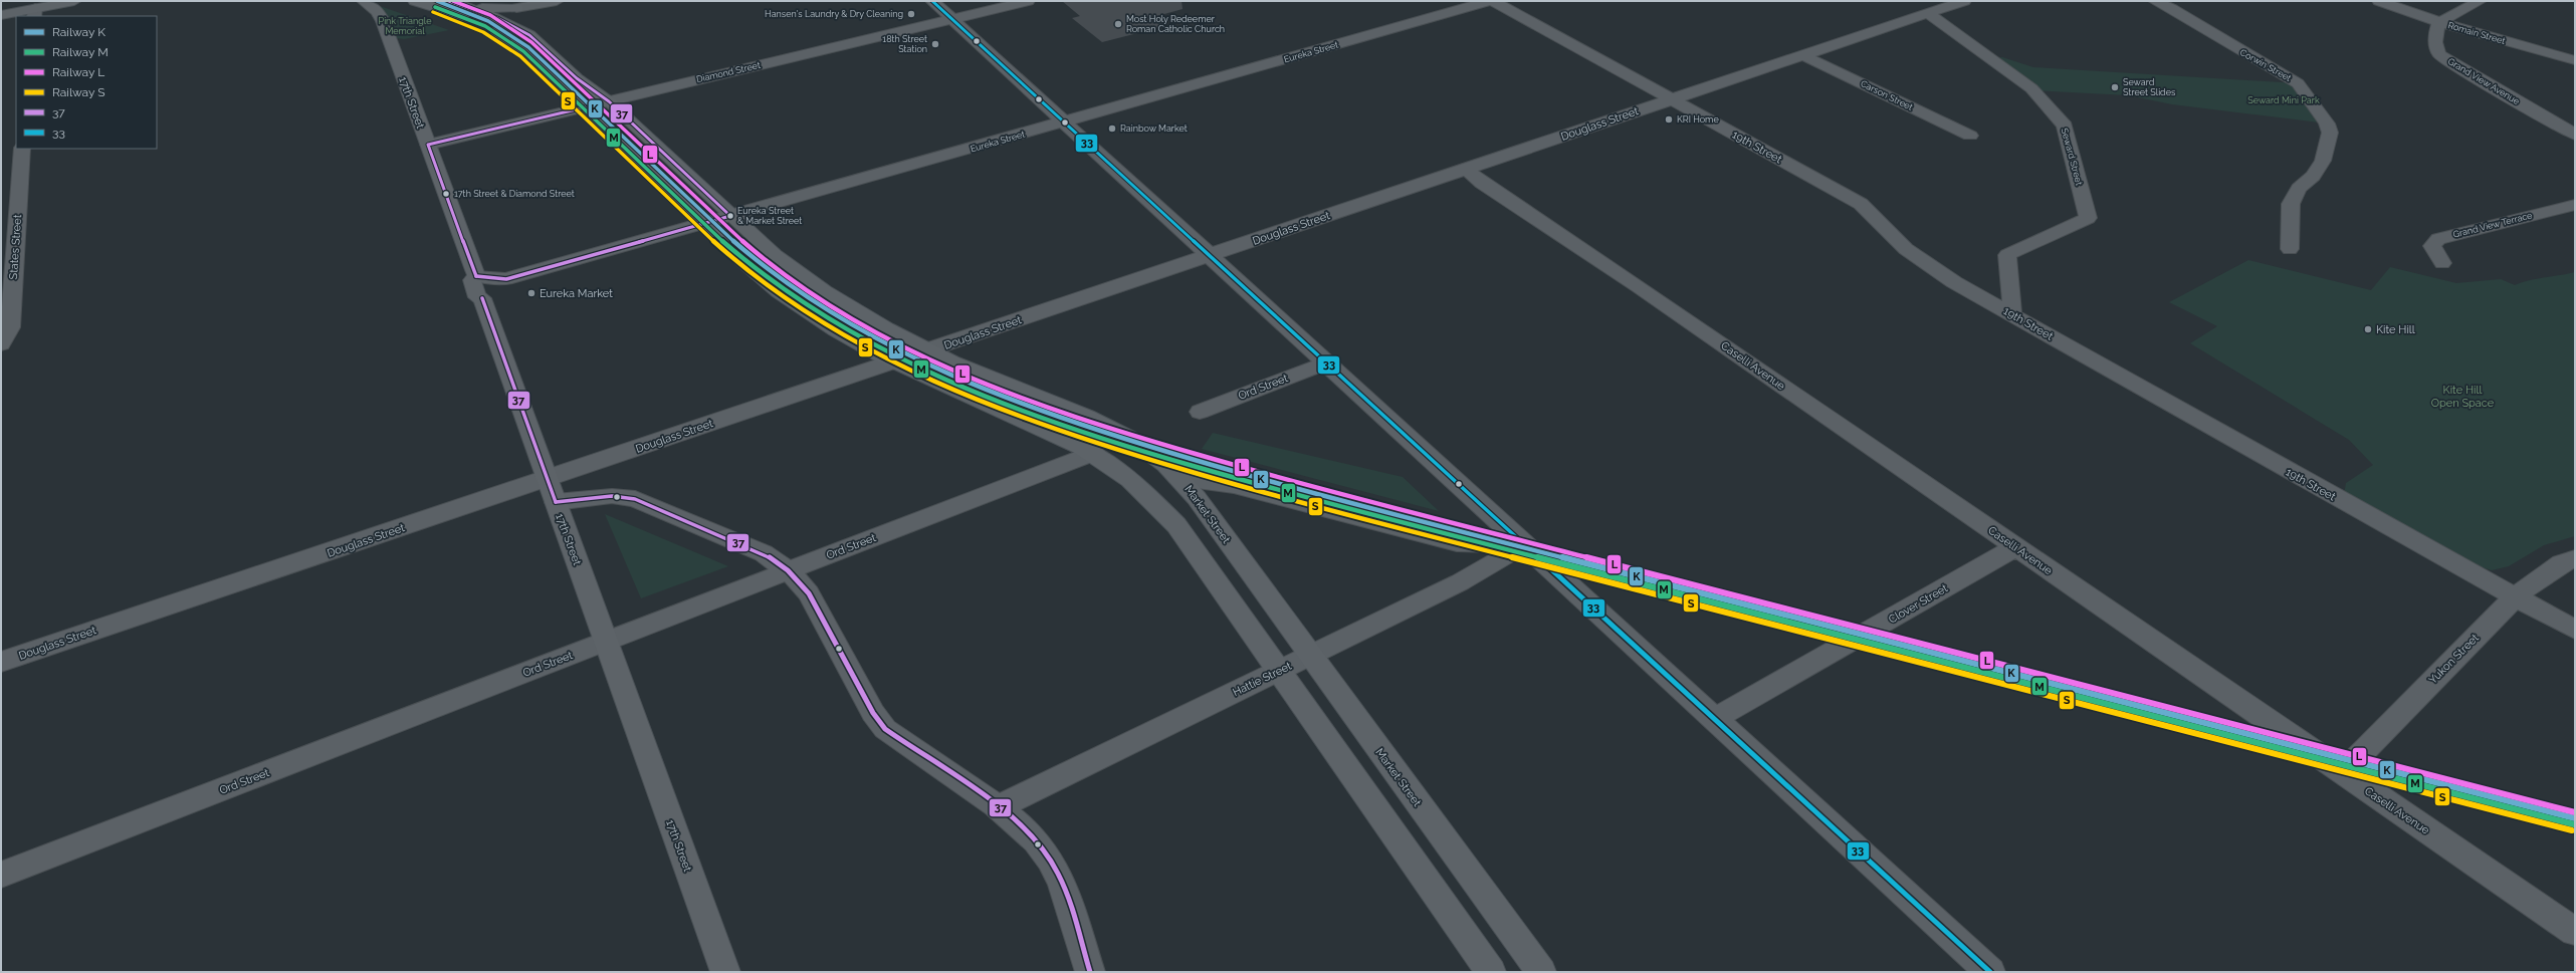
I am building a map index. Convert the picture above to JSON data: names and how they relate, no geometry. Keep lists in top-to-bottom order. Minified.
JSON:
{"streets":{"main road":["17th Street","Market Street"],"street":["Romain Street","Eureka Street","Corwin Street","Diamond Street","Grand View Avenue","Carson Street","Douglass Street","19th Street","Seward Street","Grand View Terrace","States Street","Caselli Avenue","Ord Street","Clover Street","Yukon Street","Hattie Street"]},"crossings":[["Romain Street","Grand View Avenue"],["Eureka Street","17th Street"],["Eureka Street","Market Street"],["Diamond Street","17th Street"],["Diamond Street","Market Street"],["Carson Street","Douglass Street"],["17th Street","Douglass Street"],["17th Street","Ord Street"],["Douglass Street","19th Street"],["Douglass Street","Seward Street"],["Douglass Street","Caselli Avenue"],["Douglass Street","Market Street"],["19th Street","Seward Street"],["19th Street","Yukon Street"],["Caselli Avenue","Clover Street"],["Caselli Avenue","Yukon Street"],["Market Street","Hattie Street"]],"parks":["Pink Triangle Memorial","Seward Mini Park","Kite Hill Open Space"],"places":["Hansen's Laundry & Dry Cleaning","Most Holy Redeemer Roman Catholic Church","18th Street Station","Seward Street Slides","KRI Home","Rainbow Market","17th Street & Diamond Street","Eureka Street & Market Street","Eureka Market","Kite Hill"],"lines":["rail line K","rail line L","transit line 37","transit line 33","rail line M","rail line S"],"legend":["Railway K","Railway M","Railway L","Railway S","37","33"]}
